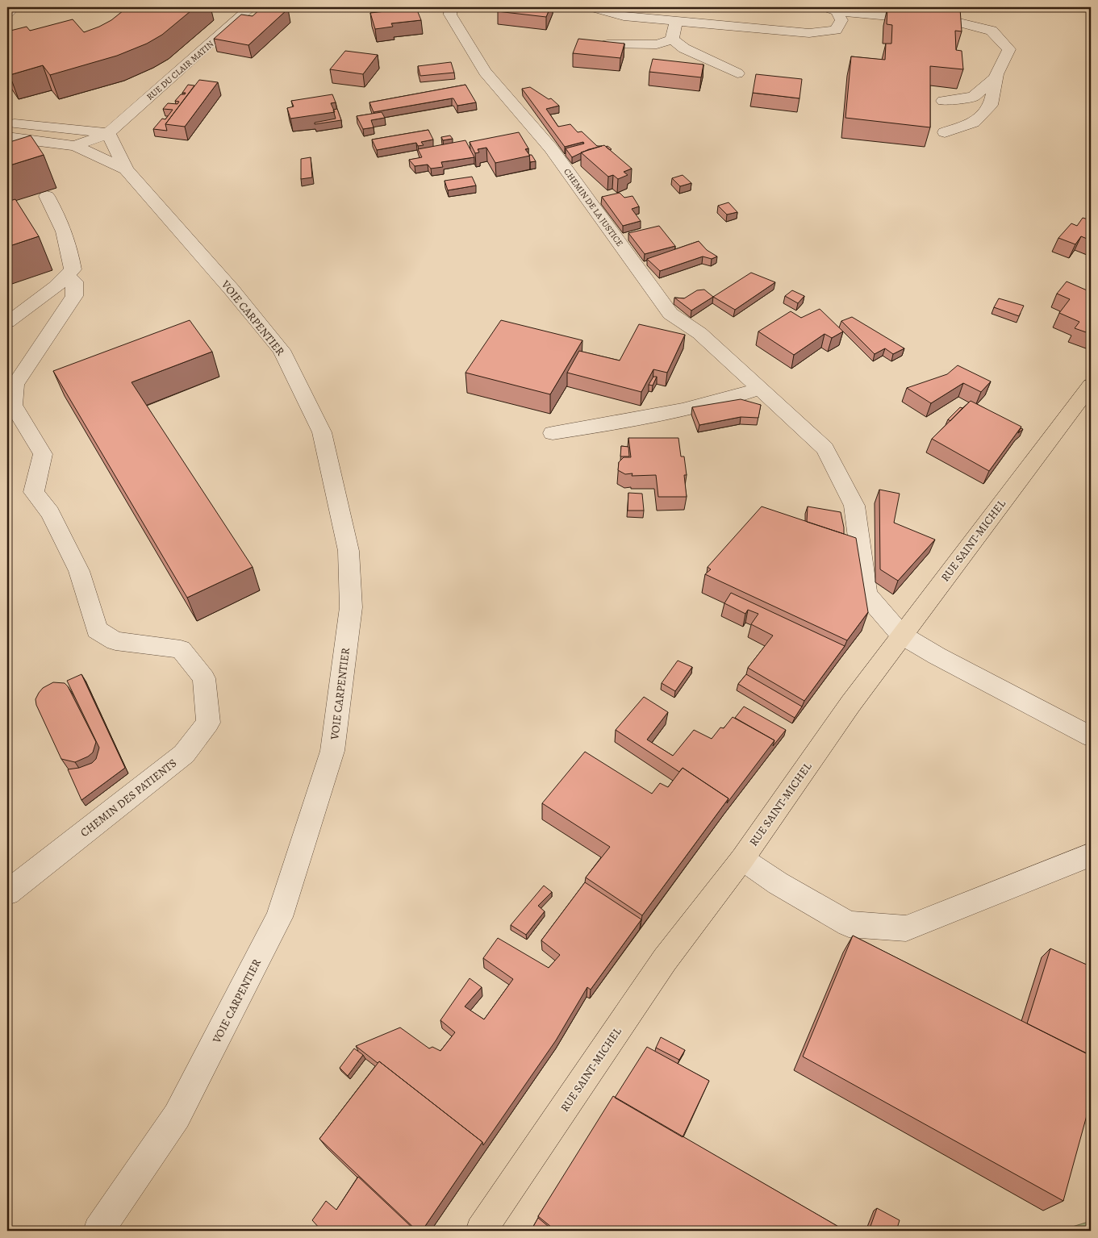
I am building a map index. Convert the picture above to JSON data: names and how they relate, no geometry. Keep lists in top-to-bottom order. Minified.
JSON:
{"streets":{"main road":["RUE SAINT-MICHEL"],"street":["RUE DU CLAIR MATIN","CHEMIN DE LA JUSTICE","VOIE CARPENTIER","CHEMIN DES PATIENTS"]},"crossings":[["RUE DU CLAIR MATIN","VOIE CARPENTIER"],["CHEMIN DE LA JUSTICE","RUE SAINT-MICHEL"]]}
